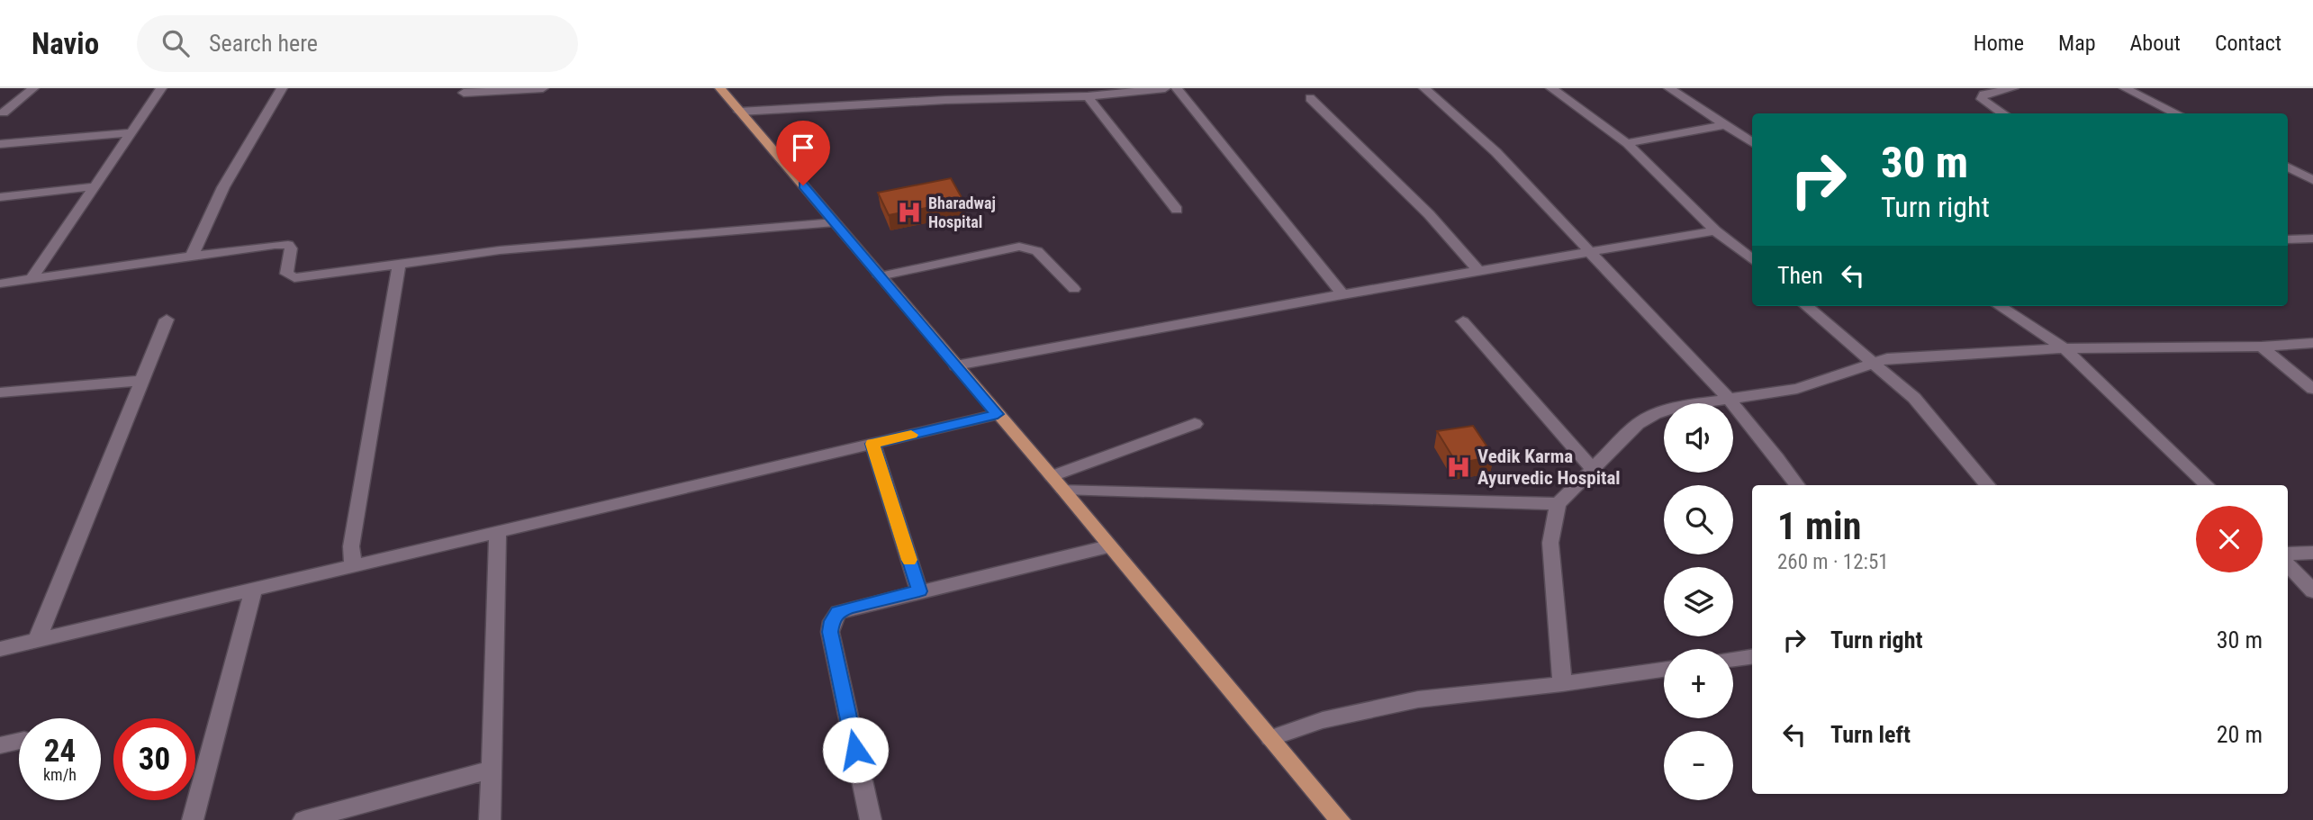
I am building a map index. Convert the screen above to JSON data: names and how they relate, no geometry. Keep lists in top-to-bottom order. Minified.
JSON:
{"places":{"hospital":["Bharadwaj Hospital","Vedik Karma Ayurvedic Hospital"]},"page":{"header":"Navio","search":"Search here","nav":["Home","Map","About","Contact"],"turn":["30 m","Turn right"],"then":"Then","map_buttons":["+","−"],"heading":["1 min","260 m · 12:51"],"list":[{"name":"Turn right","value":"30 m"},{"name":"Turn left","value":"20 m"}],"speed":"24 km/h","limit":"30"}}
